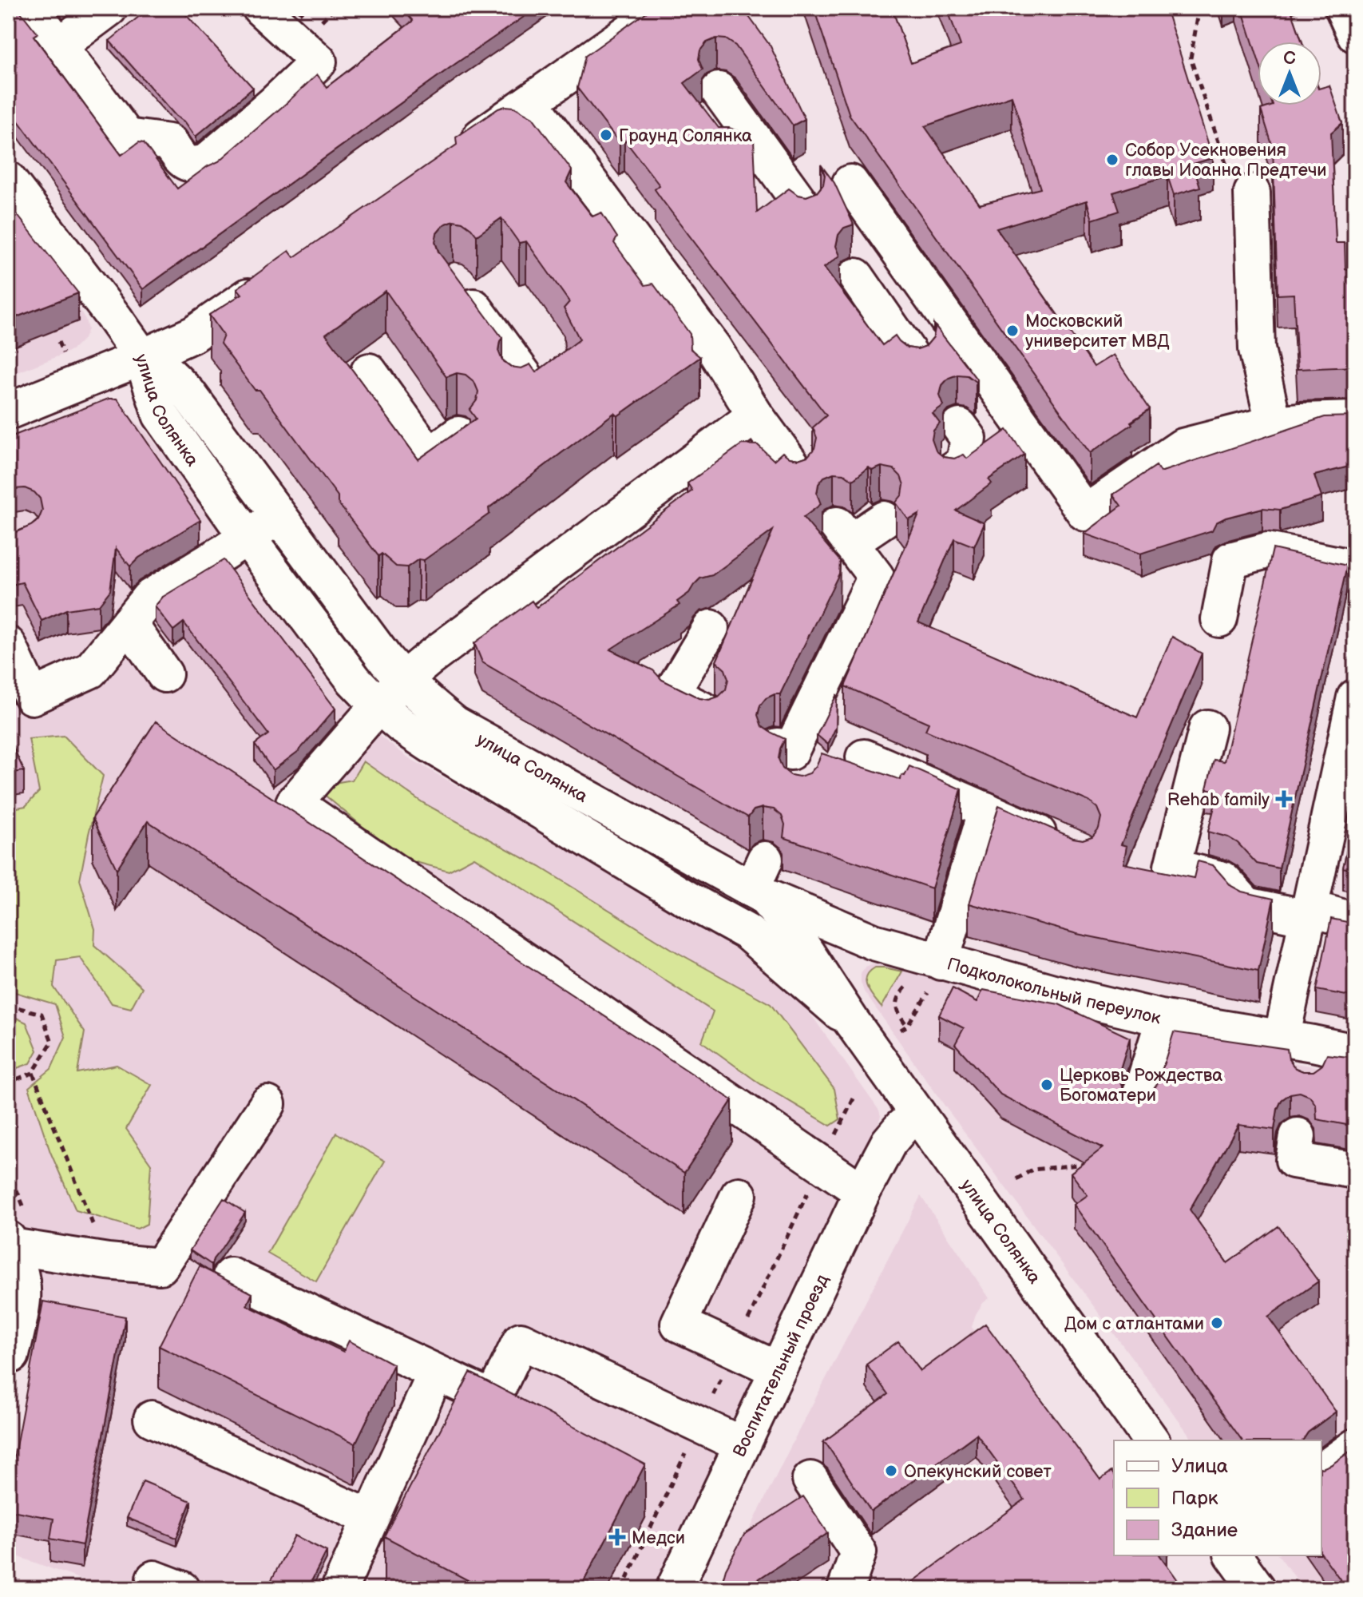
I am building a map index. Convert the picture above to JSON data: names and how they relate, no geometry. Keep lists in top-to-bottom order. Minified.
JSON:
{"streets":{"street":["улица Солянка","Подколокольный переулок","Воспитательный проезд"]},"crossings":[["улица Солянка","Подколокольный переулок"],["улица Солянка","Воспитательный проезд"]],"places":{"other":["Граунд Солянка","Собор Усекновения главы Иоанна Предтечи","Московский университет МВД","Церковь Рождества Богоматери","Дом с атлантами","Опекунский совет"],"health":["Rehab family","Медси"]},"legend":["Улица","Парк","Здание"],"north":"top"}
